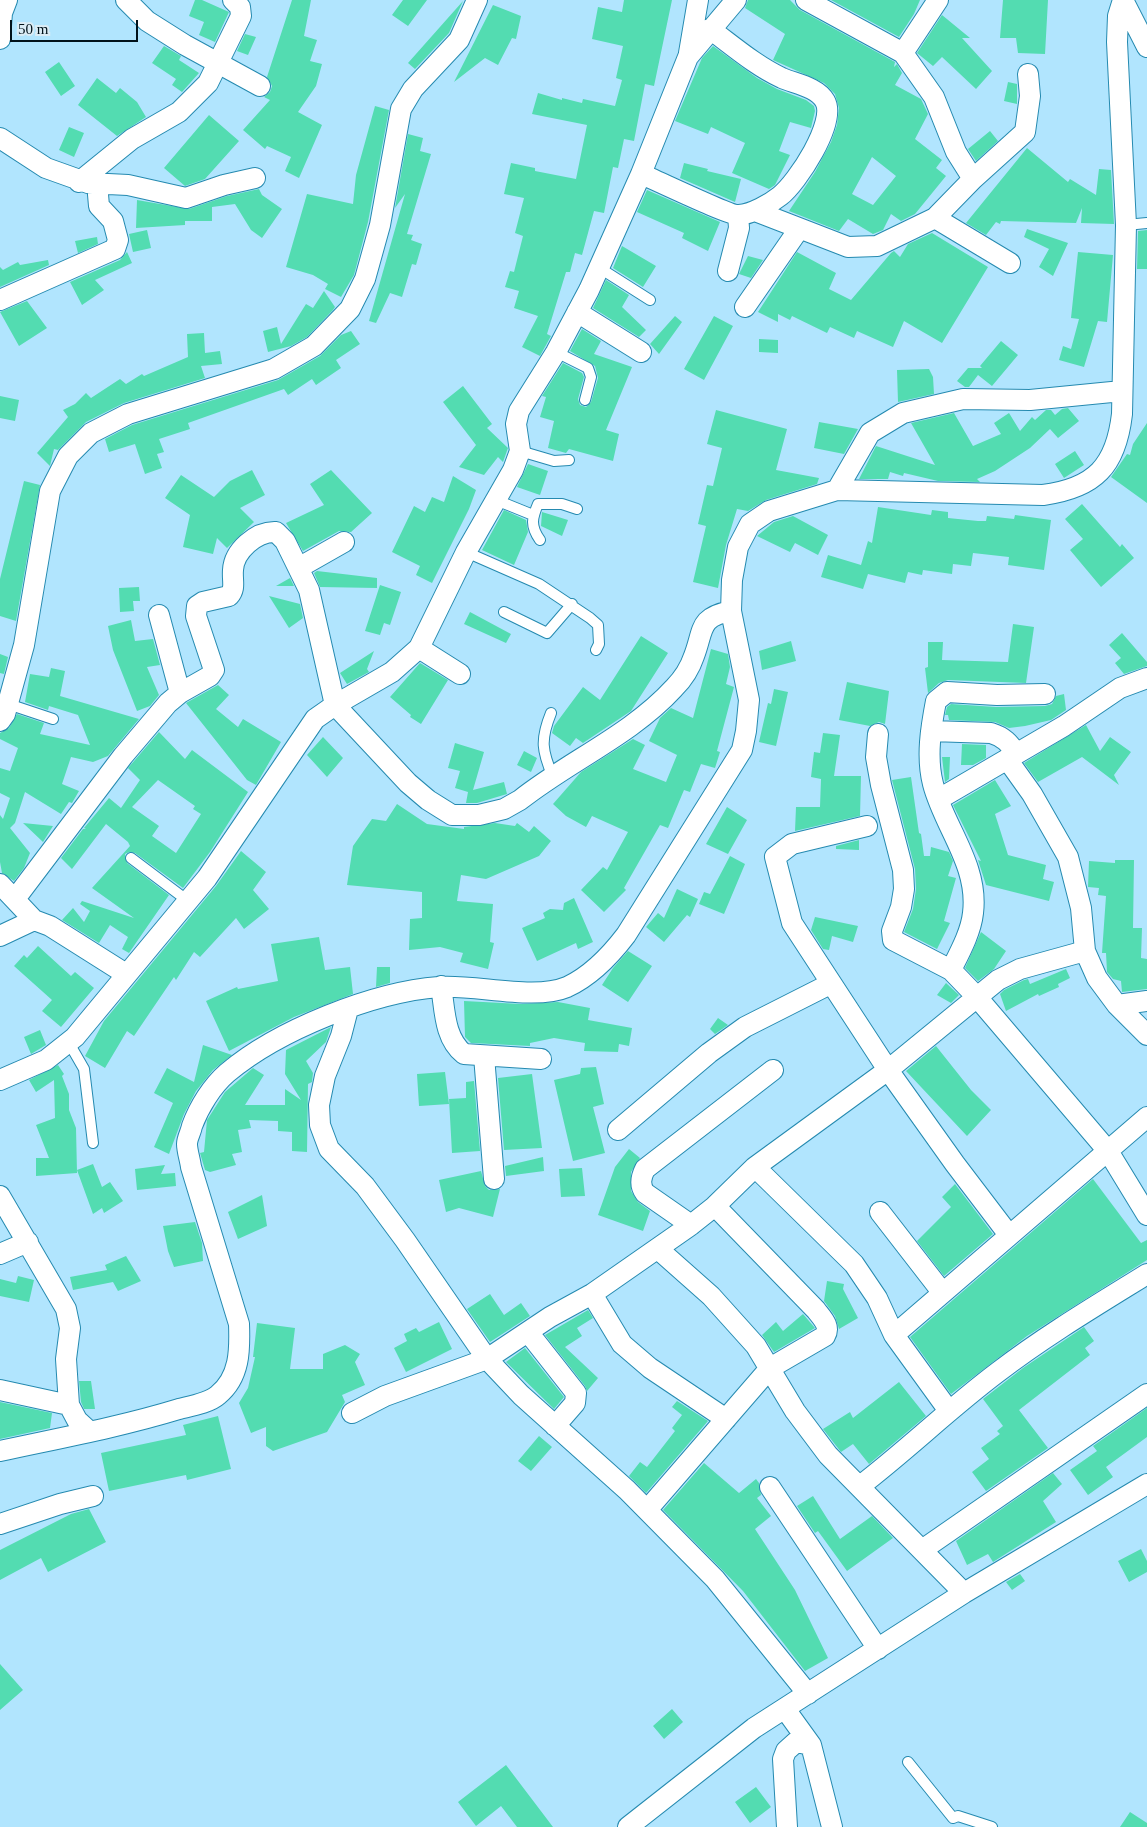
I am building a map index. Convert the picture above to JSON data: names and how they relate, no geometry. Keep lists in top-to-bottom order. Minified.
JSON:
{"scale_bar":"50 m"}
